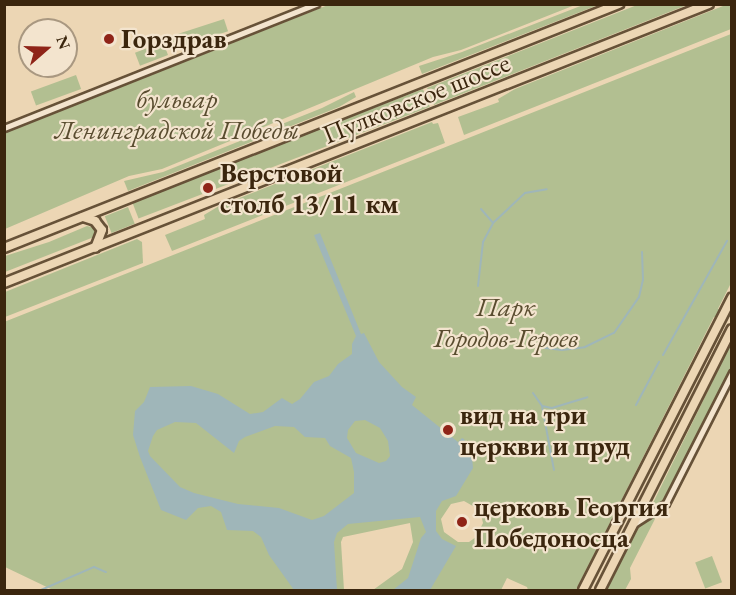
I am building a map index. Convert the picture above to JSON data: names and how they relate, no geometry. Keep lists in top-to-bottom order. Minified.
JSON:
{"streets":{"main road":["Пулковское шоссе"]},"parks":["бульвар Ленинградской Победы","Парк Городов-Героев"],"places":["Горздрав","Верстовой столб 13/11 км","вид на три церкви и пруд","церковь Георгия Победоносца"],"north":"right"}
